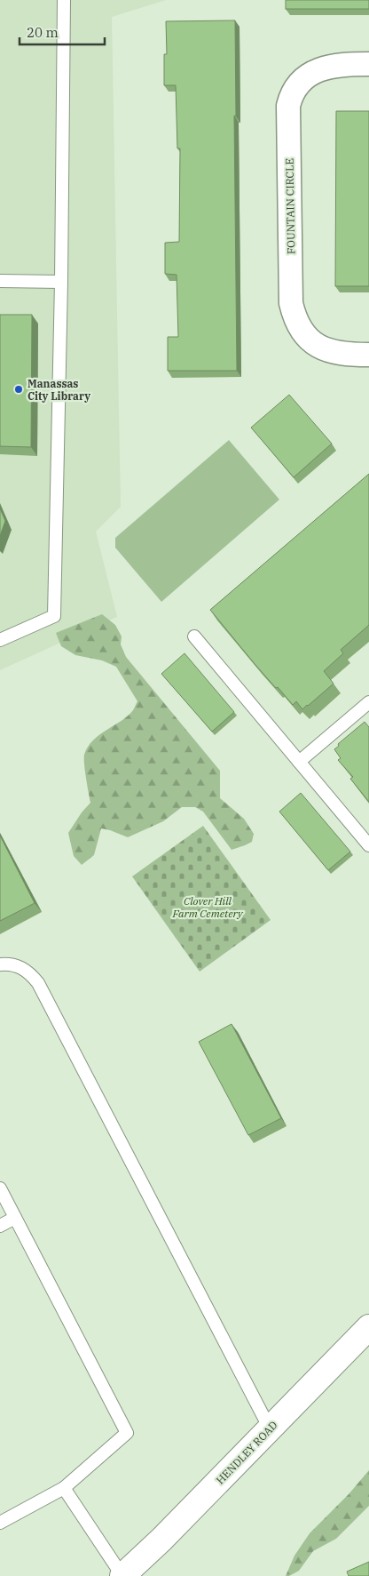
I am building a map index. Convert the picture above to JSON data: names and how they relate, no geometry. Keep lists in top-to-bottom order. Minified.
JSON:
{"streets":{"street":["FOUNTAIN CIRCLE","HENDLEY ROAD"]},"parks":["Clover Hill Farm Cemetery"],"places":["Manassas City Library"],"scale_bar":"20 m"}
